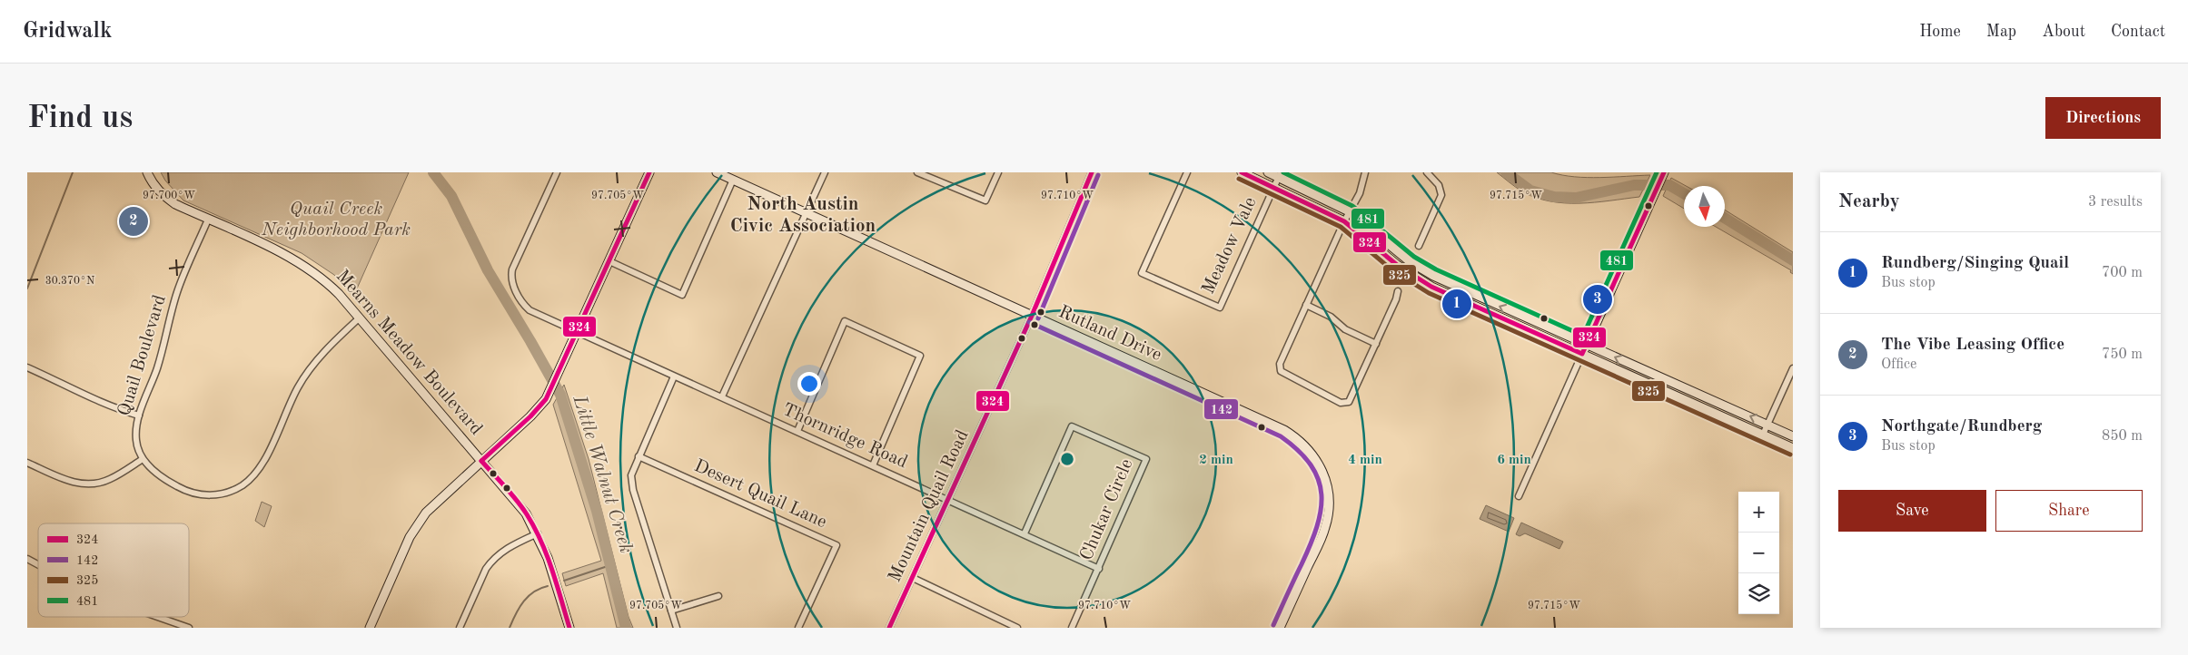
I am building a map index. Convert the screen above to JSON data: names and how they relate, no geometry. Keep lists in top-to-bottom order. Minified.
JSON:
{"streets":{"street":["Meadow Vale","Rutland Drive","Mearns Meadow Boulevard","Quail Boulevard","Thornridge Road","Desert Quail Lane","Mountain Quail Road","Chukar Circle"]},"crossings":[["Rutland Drive","Mountain Quail Road"],["Mearns Meadow Boulevard","Quail Boulevard"],["Thornridge Road","Mountain Quail Road"],["Thornridge Road","Chukar Circle"]],"districts":["North Austin Civic Association"],"water":["Little Walnut Creek"],"parks":["Quail Creek Neighborhood Park"],"lines":["transit line 324","transit line 481","transit line 142","transit line 325"],"legend":["324","142","325","481"],"north":"bottom","page":{"header":"Gridwalk","nav":["Home","Map","About","Contact"],"buttons":["Directions",["Save","Share"]],"title":"Find us","heading":["Nearby","3 results"],"pins":["2","3","1"],"list":[{"mark":"1","name":"Rundberg/Singing Quail","note":"Bus stop","value":"700 m"},{"mark":"2","name":"The Vibe Leasing Office","note":"Office","value":"750 m"},{"mark":"3","name":"Northgate/Rundberg","note":"Bus stop","value":"850 m"}],"map_buttons":["+","−"]},"coordinates":["97.700°W","97.705°W","97.710°W","97.715°W","30.370°N"],"rings":["2 min","4 min","6 min"]}
